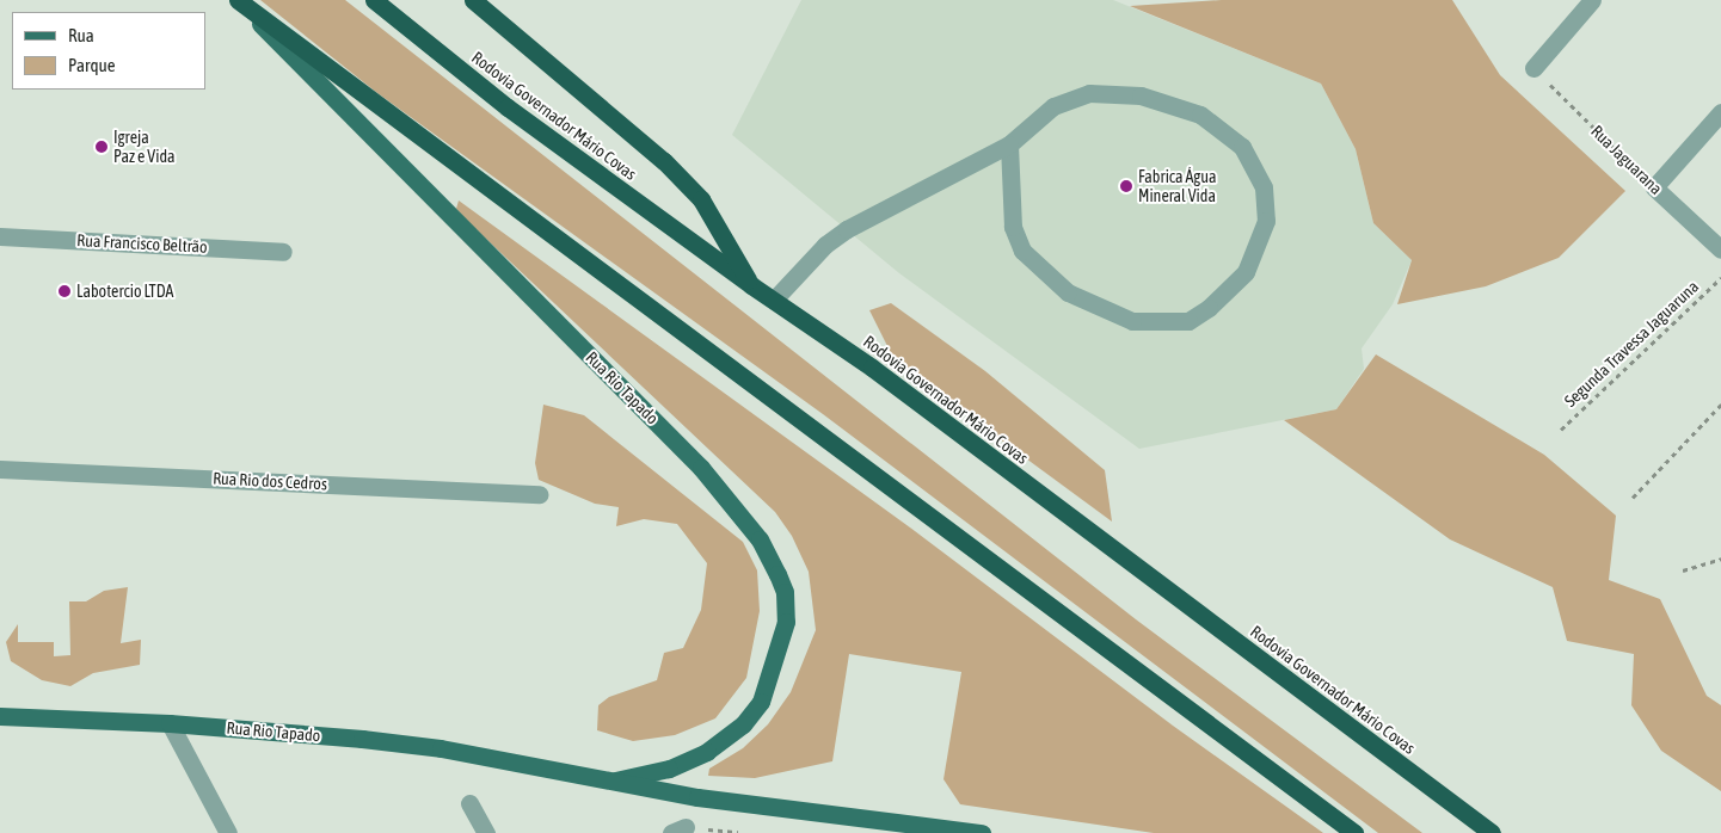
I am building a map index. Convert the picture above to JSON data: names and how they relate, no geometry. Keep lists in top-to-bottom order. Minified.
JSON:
{"streets":{"highway":["Rodovia Governador Mário Covas"],"main road":["Rua Rio Tapado"],"street":["Rua Jaguarana","Rua Francisco Beltrão","Rua Rio dos Cedros"],"path":["Segunda Travessa Jaguaruna"]},"places":["Igreja Paz e Vida","Fabrica Água Mineral Vida","Labotercio LTDA"],"legend":["Rua","Parque"]}
